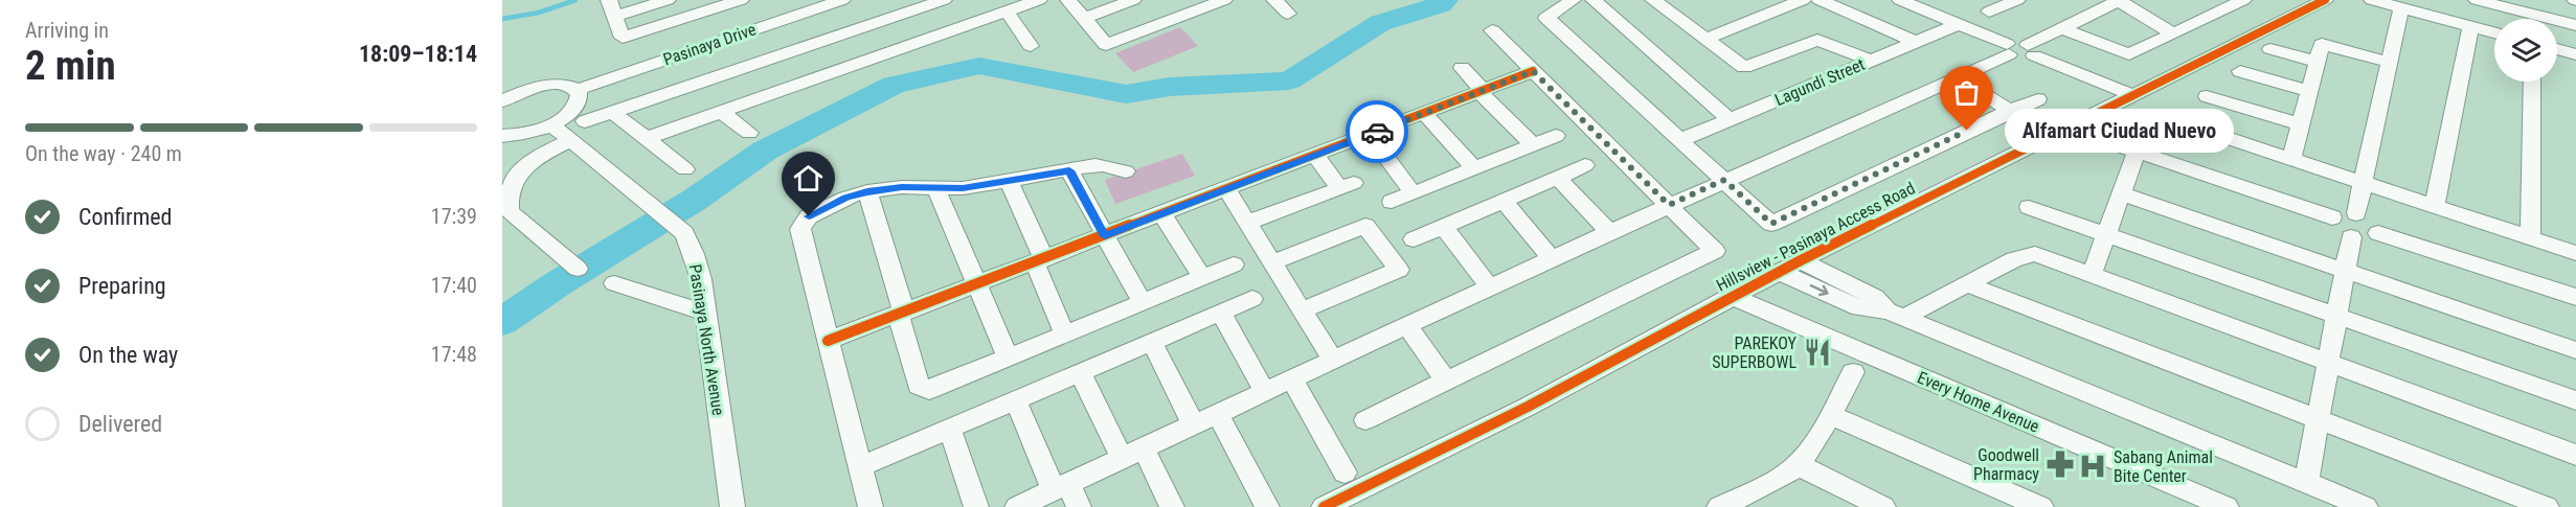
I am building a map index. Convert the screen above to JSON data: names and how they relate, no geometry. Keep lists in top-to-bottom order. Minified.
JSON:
{"streets":{"street":["Pasinaya Drive","Lagundi Street","Hillsview - Pasinaya Access Road","Pasinaya North Avenue","Every Home Avenue"]},"crossings":[["Hillsview - Pasinaya Access Road","Every Home Avenue"]],"places":{"other":["Alfamart Ciudad Nuevo"],"restaurant":["PAREKOY SUPERBOWL"],"pharmacy":["Goodwell Pharmacy"],"hospital":["Sabang Animal Bite Center"]},"page":{"heading":["2 min","Arriving in","18:09–18:14"],"bar":"On the way · 240 m","bubble":"Alfamart Ciudad Nuevo","list":[["Confirmed","17:39"],["Preparing","17:40"],["On the way","17:48"],"Delivered"]}}
